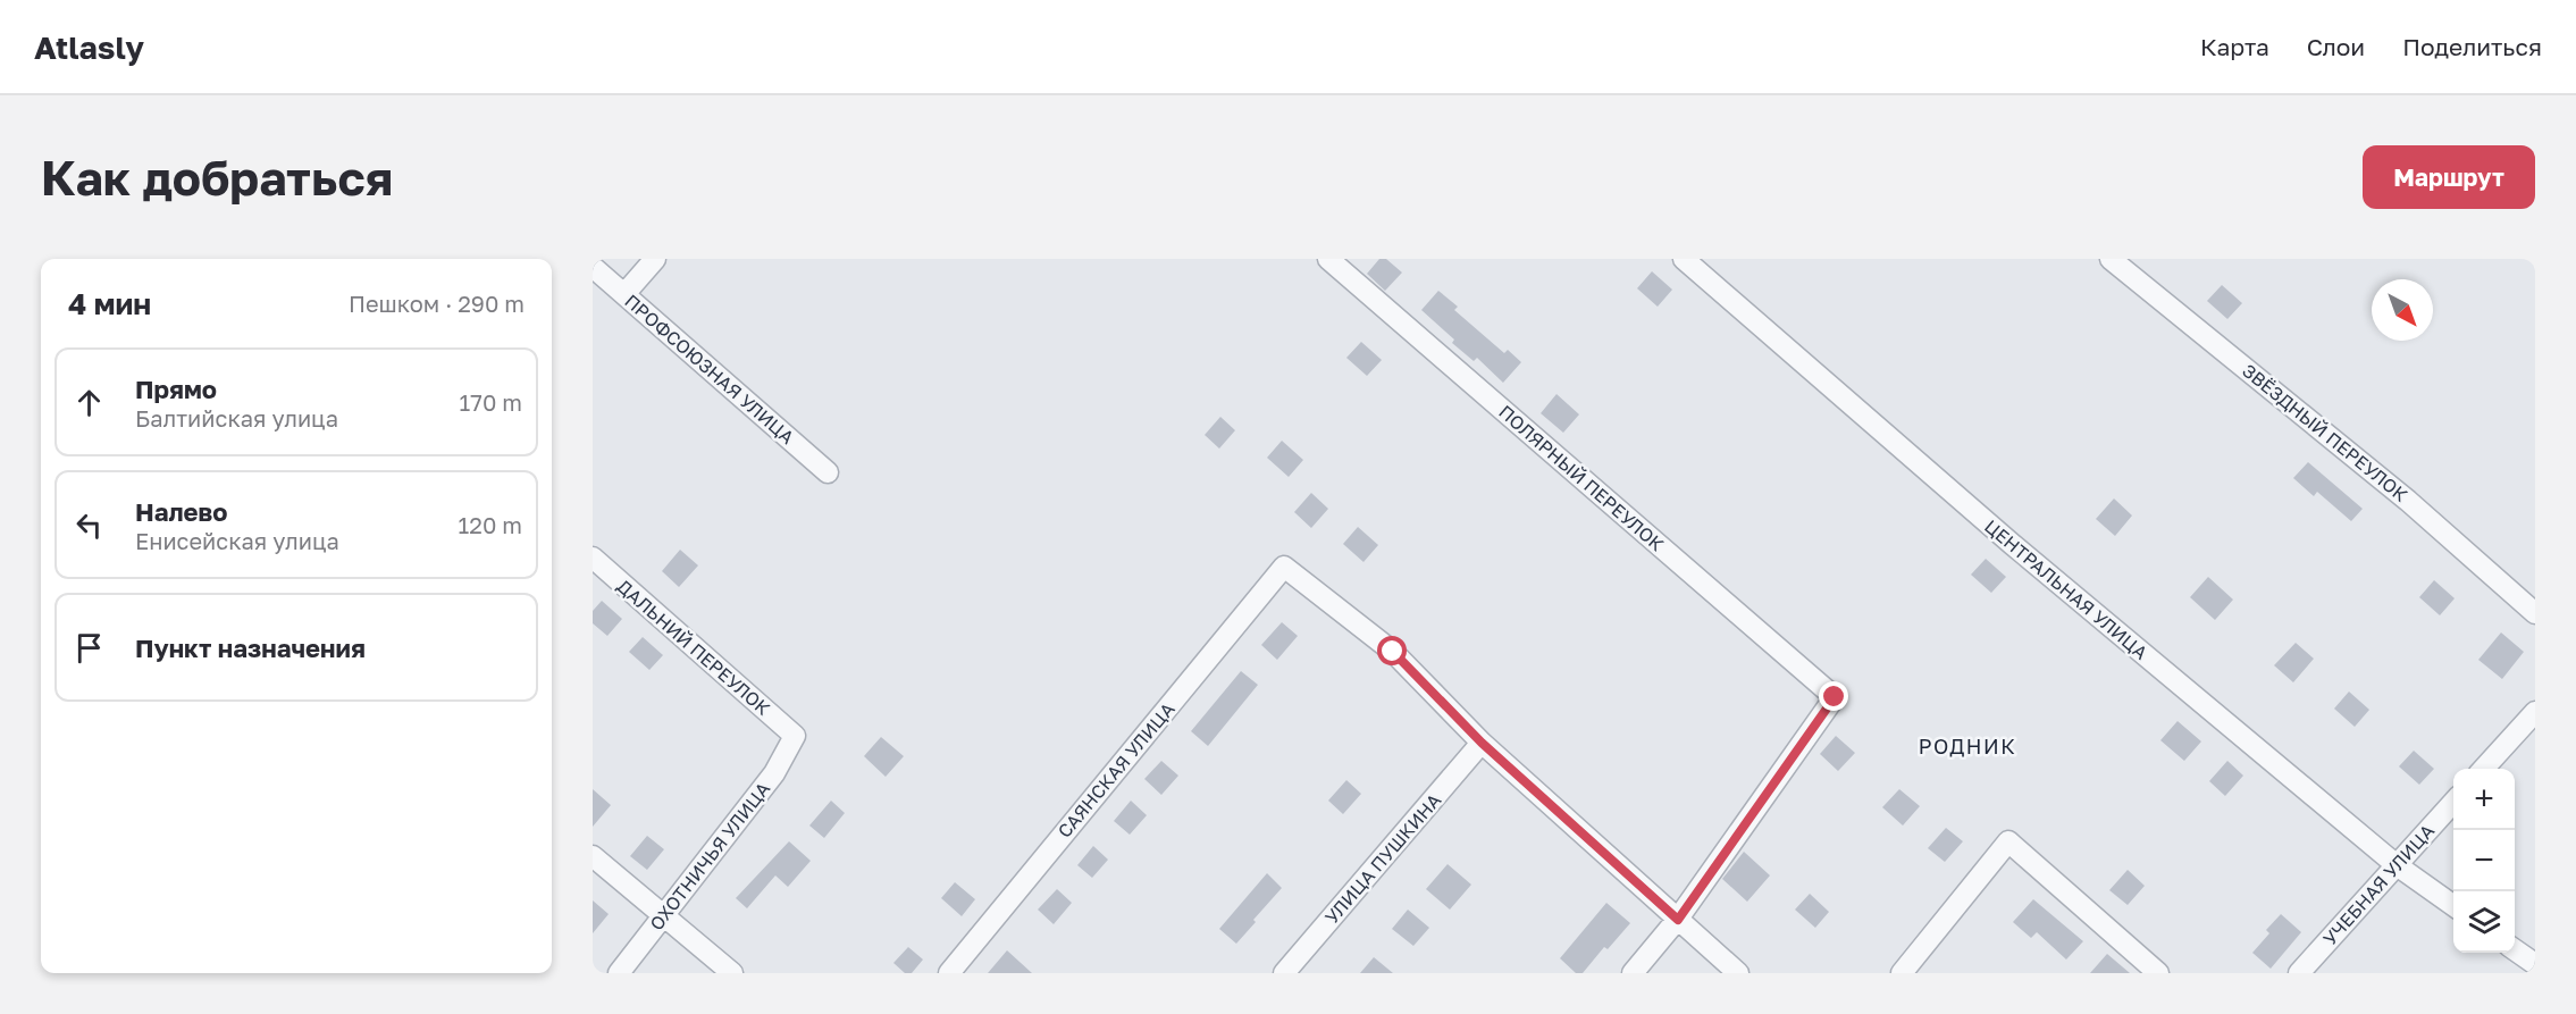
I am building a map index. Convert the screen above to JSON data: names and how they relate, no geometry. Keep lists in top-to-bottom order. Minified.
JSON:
{"streets":{"street":["ПРОФСОЮЗНАЯ УЛИЦА","ЗВЁЗДНЫЙ ПЕРЕУЛОК","ПОЛЯРНЫЙ ПЕРЕУЛОК","ЦЕНТРАЛЬНАЯ УЛИЦА","ДАЛЬНИЙ ПЕРЕУЛОК","САЯНСКАЯ УЛИЦА","ОХОТНИЧЬЯ УЛИЦА","УЛИЦА ПУШКИНА","УЧЕБНАЯ УЛИЦА"]},"crossings":[["ЦЕНТРАЛЬНАЯ УЛИЦА","УЧЕБНАЯ УЛИЦА"],["ДАЛЬНИЙ ПЕРЕУЛОК","ОХОТНИЧЬЯ УЛИЦА"],["САЯНСКАЯ УЛИЦА","УЛИЦА ПУШКИНА"]],"districts":["РОДНИК"],"north":"bottom right","page":{"header":"Atlasly","nav":["Карта","Слои","Поделиться"],"buttons":"Маршрут","title":"Как добраться","heading":["4 мин","Пешком · 290 m"],"list":[["Прямо","Балтийская улица","170 m"],["Налево","Енисейская улица","120 m"],"Пункт назначения"],"map_buttons":["+","−"]}}
